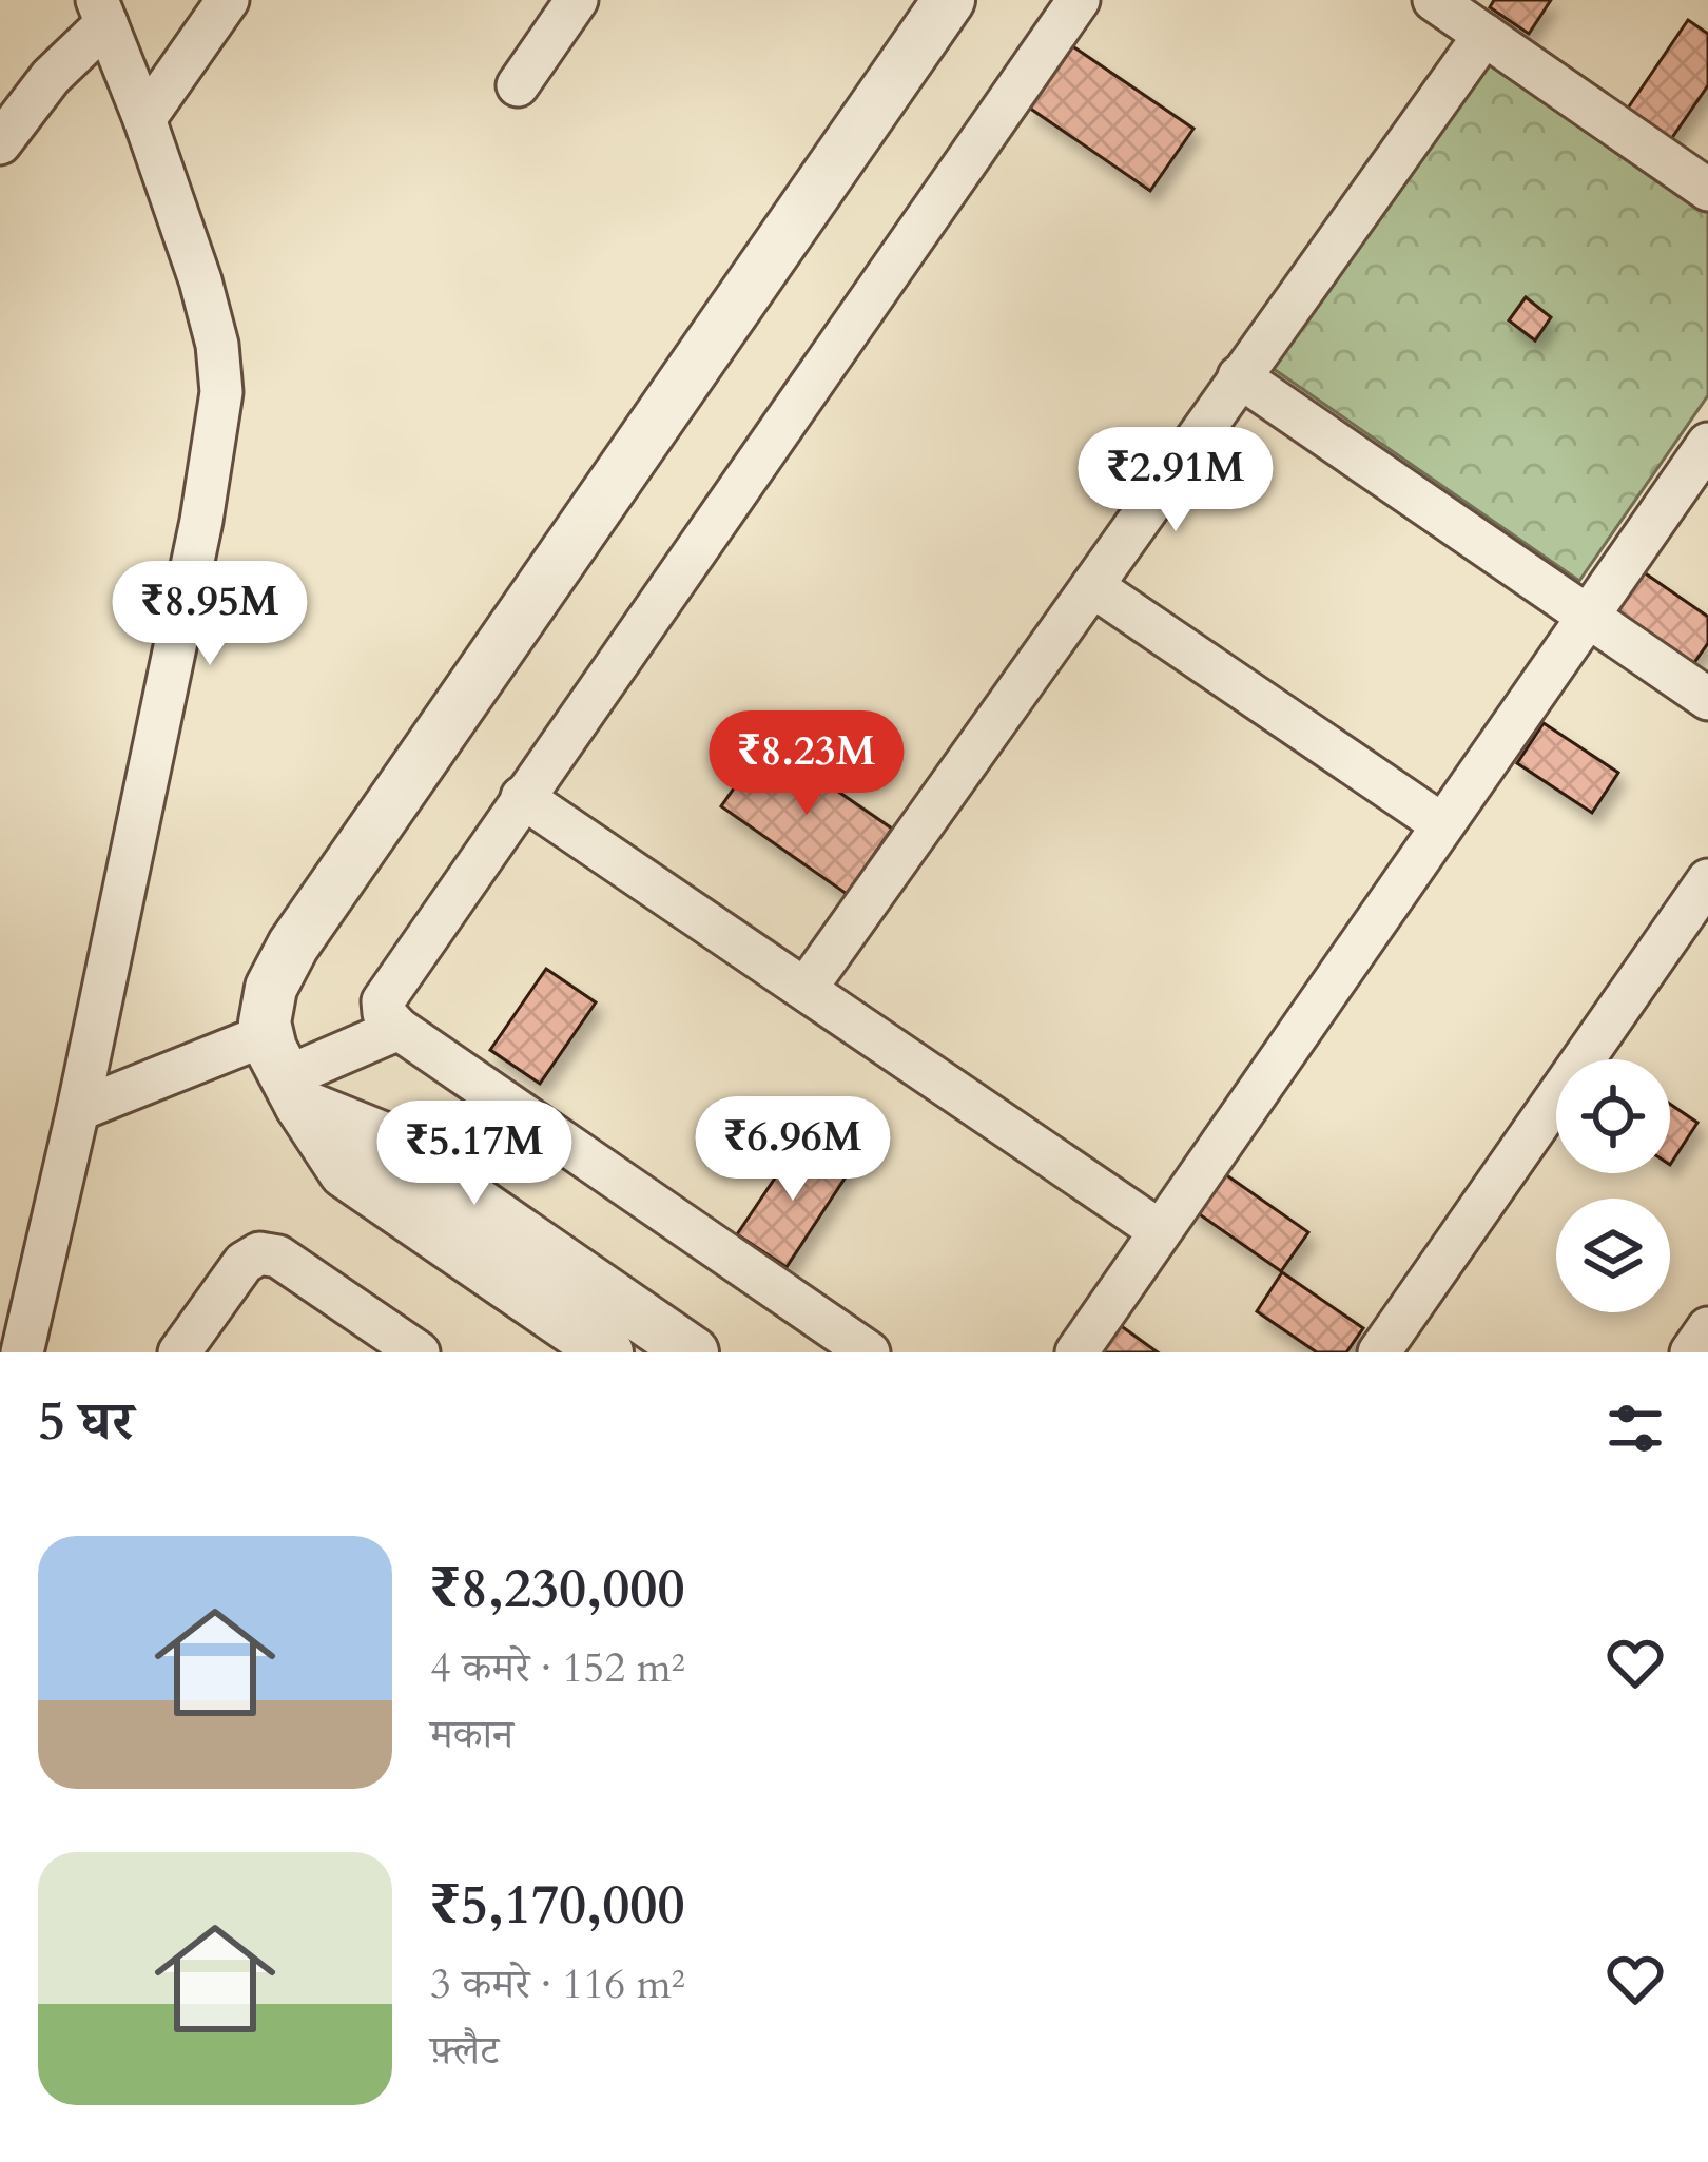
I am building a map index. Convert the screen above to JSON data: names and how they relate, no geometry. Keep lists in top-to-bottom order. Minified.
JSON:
{"page":{"price":["₹2.91M","₹8.95M","₹8.23M","₹6.96M","₹5.17M"],"heading":"5 घर","list":[{"name":"₹8,230,000","note":"4 कमरे · 152 m² · मकान"},{"name":"₹5,170,000","note":"3 कमरे · 116 m² · फ़्लैट"}]}}
